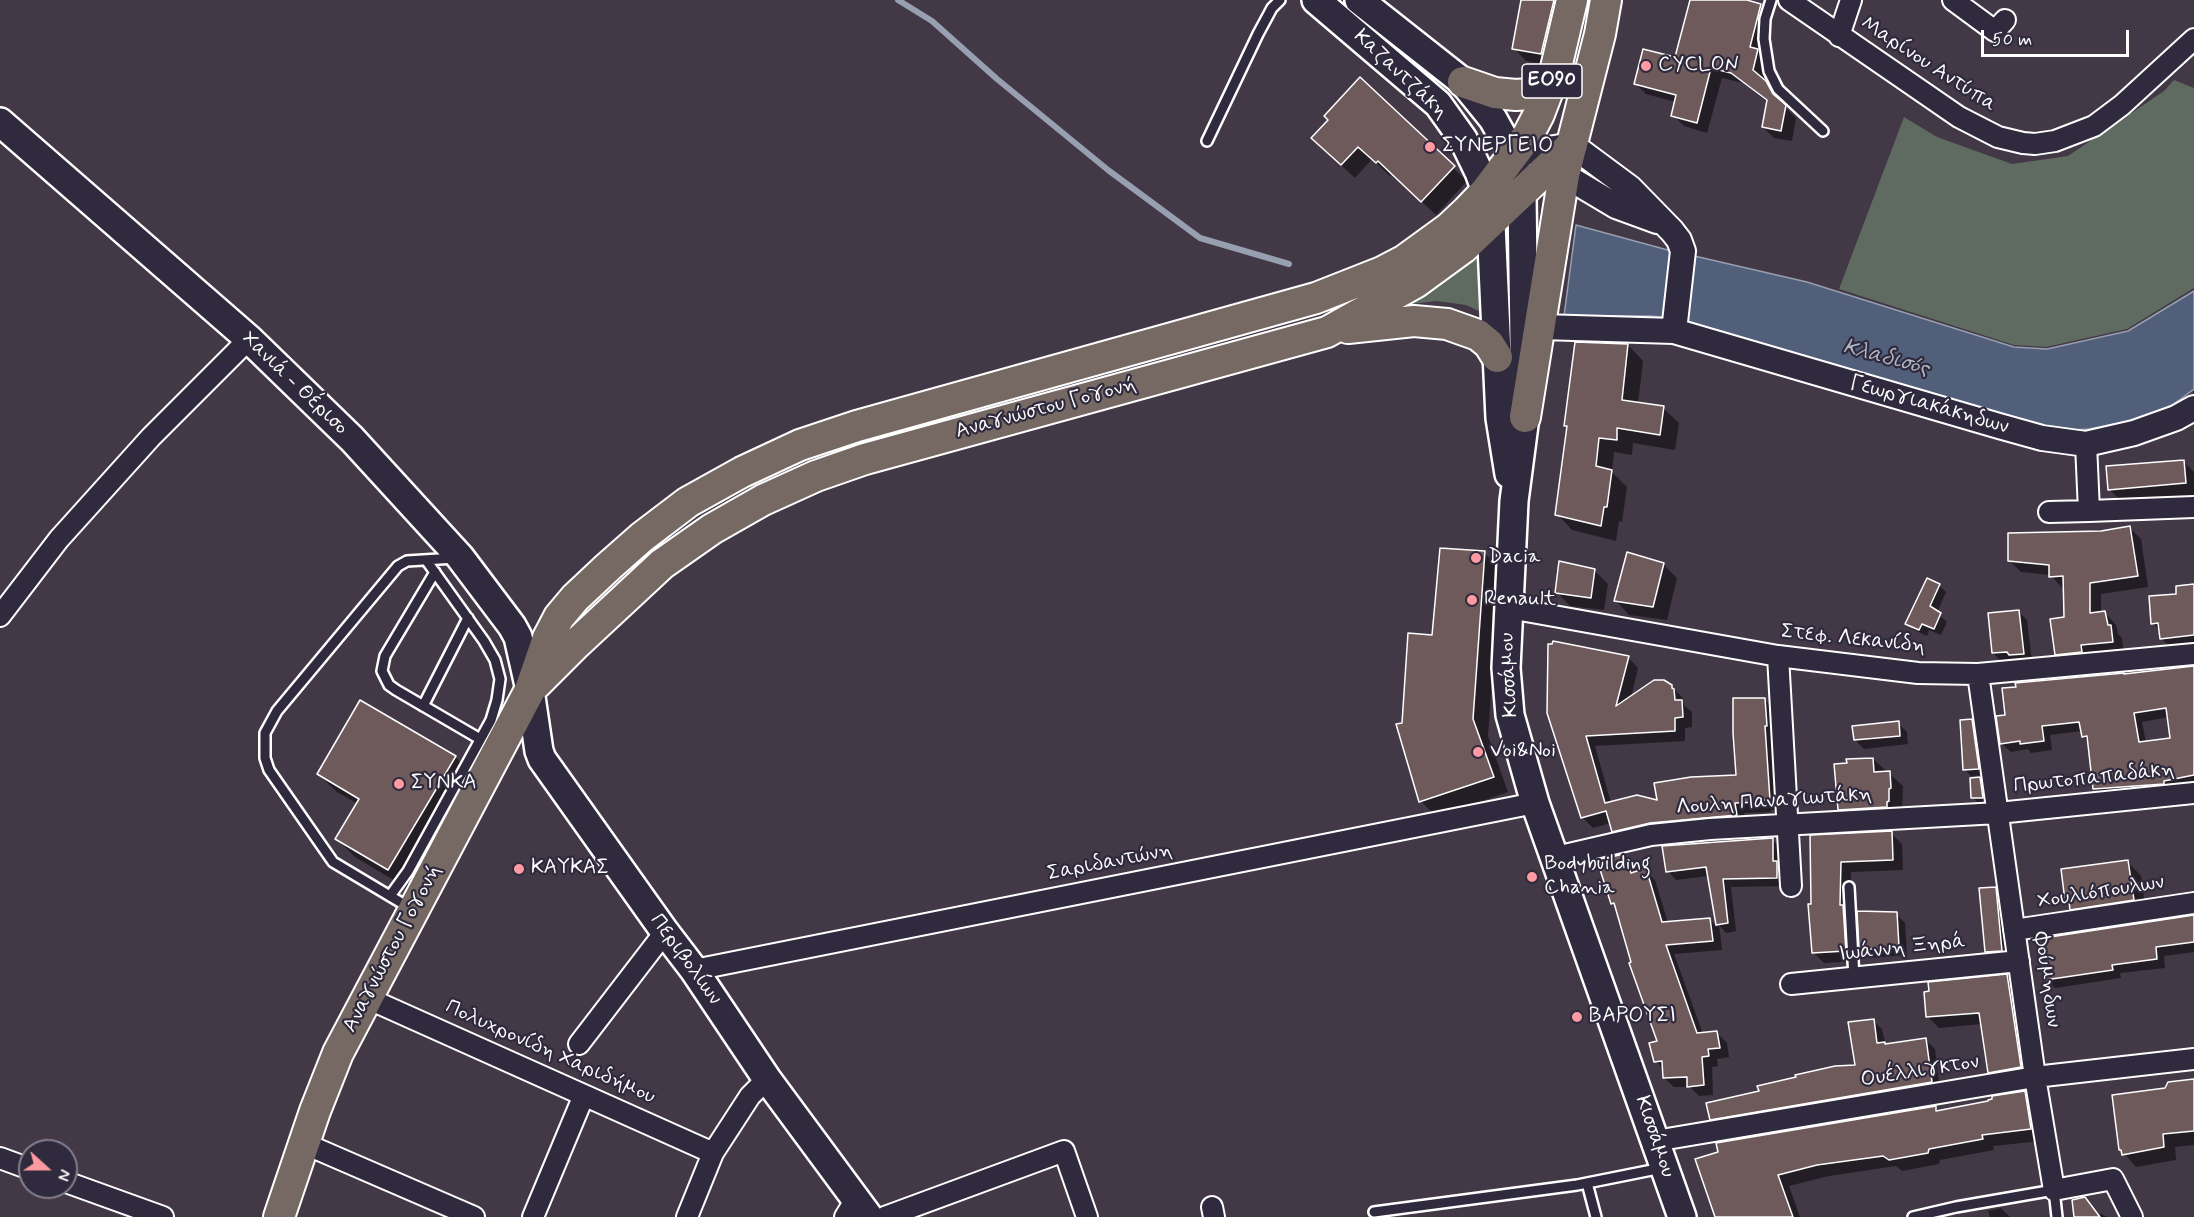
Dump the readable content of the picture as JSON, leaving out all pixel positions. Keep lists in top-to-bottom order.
{
  "streets": {
    "main road": [
      "Καζαντζάκη",
      "ΕΟ90",
      "Χανιά - Θέρισο",
      "Αναγνώστου Γογονή",
      "Κισσάμου",
      "Περιβολίων"
    ],
    "street": [
      "Μαρίνου Αντύπα",
      "Γεωργιακάκηδων",
      "Στεφ. Λεκανίδη",
      "Πρωτοπαπαδάκη",
      "Λουλη Παναγιωτάκη",
      "Σαριδαντώνη",
      "Χουλιόπουλων",
      "Ιωάννη Ξηρά",
      "Φούμηδων",
      "Πολυχρονίδη Χαριδήμου",
      "Ουέλλιγκτον"
    ]
  },
  "crossings": [
    ["Καζαντζάκη", "ΕΟ90"],
    ["Καζαντζάκη", "Αναγνώστου Γογονή"],
    ["Καζαντζάκη", "Κισσάμου"],
    ["ΕΟ90", "Γεωργιακάκηδων"],
    ["ΕΟ90", "Αναγνώστου Γογονή"],
    ["ΕΟ90", "Κισσάμου"],
    ["Χανιά - Θέρισο", "Αναγνώστου Γογονή"],
    ["Χανιά - Θέρισο", "Περιβολίων"],
    ["Αναγνώστου Γογονή", "Κισσάμου"],
    ["Αναγνώστου Γογονή", "Περιβολίων"],
    ["Αναγνώστου Γογονή", "Πολυχρονίδη Χαριδήμου"],
    ["Στεφ. Λεκανίδη", "Κισσάμου"],
    ["Στεφ. Λεκανίδη", "Φούμηδων"],
    ["Κισσάμου", "Λουλη Παναγιωτάκη"],
    ["Κισσάμου", "Σαριδαντώνη"],
    ["Κισσάμου", "Ουέλλιγκτον"],
    ["Πρωτοπαπαδάκη", "Λουλη Παναγιωτάκη"],
    ["Πρωτοπαπαδάκη", "Φούμηδων"],
    ["Λουλη Παναγιωτάκη", "Φούμηδων"],
    ["Σαριδαντώνη", "Περιβολίων"],
    ["Χουλιόπουλων", "Φούμηδων"],
    ["Ιωάννη Ξηρά", "Φούμηδων"],
    ["Φούμηδων", "Ουέλλιγκτον"]
  ],
  "water": ["Κλαδισός"],
  "places": [
    "CYCLON",
    "ΣΥΝΕΡΓΕΙΟ",
    "Dacia",
    "Renault",
    "Voi&Noi",
    "ΣΥΝΚΑ",
    "ΚΑΥΚΑΣ",
    "Bodybuilding Chania",
    "ΒΑΡΟΥΣΙ"
  ],
  "scale_bar": "50 m",
  "north": "right"
}
